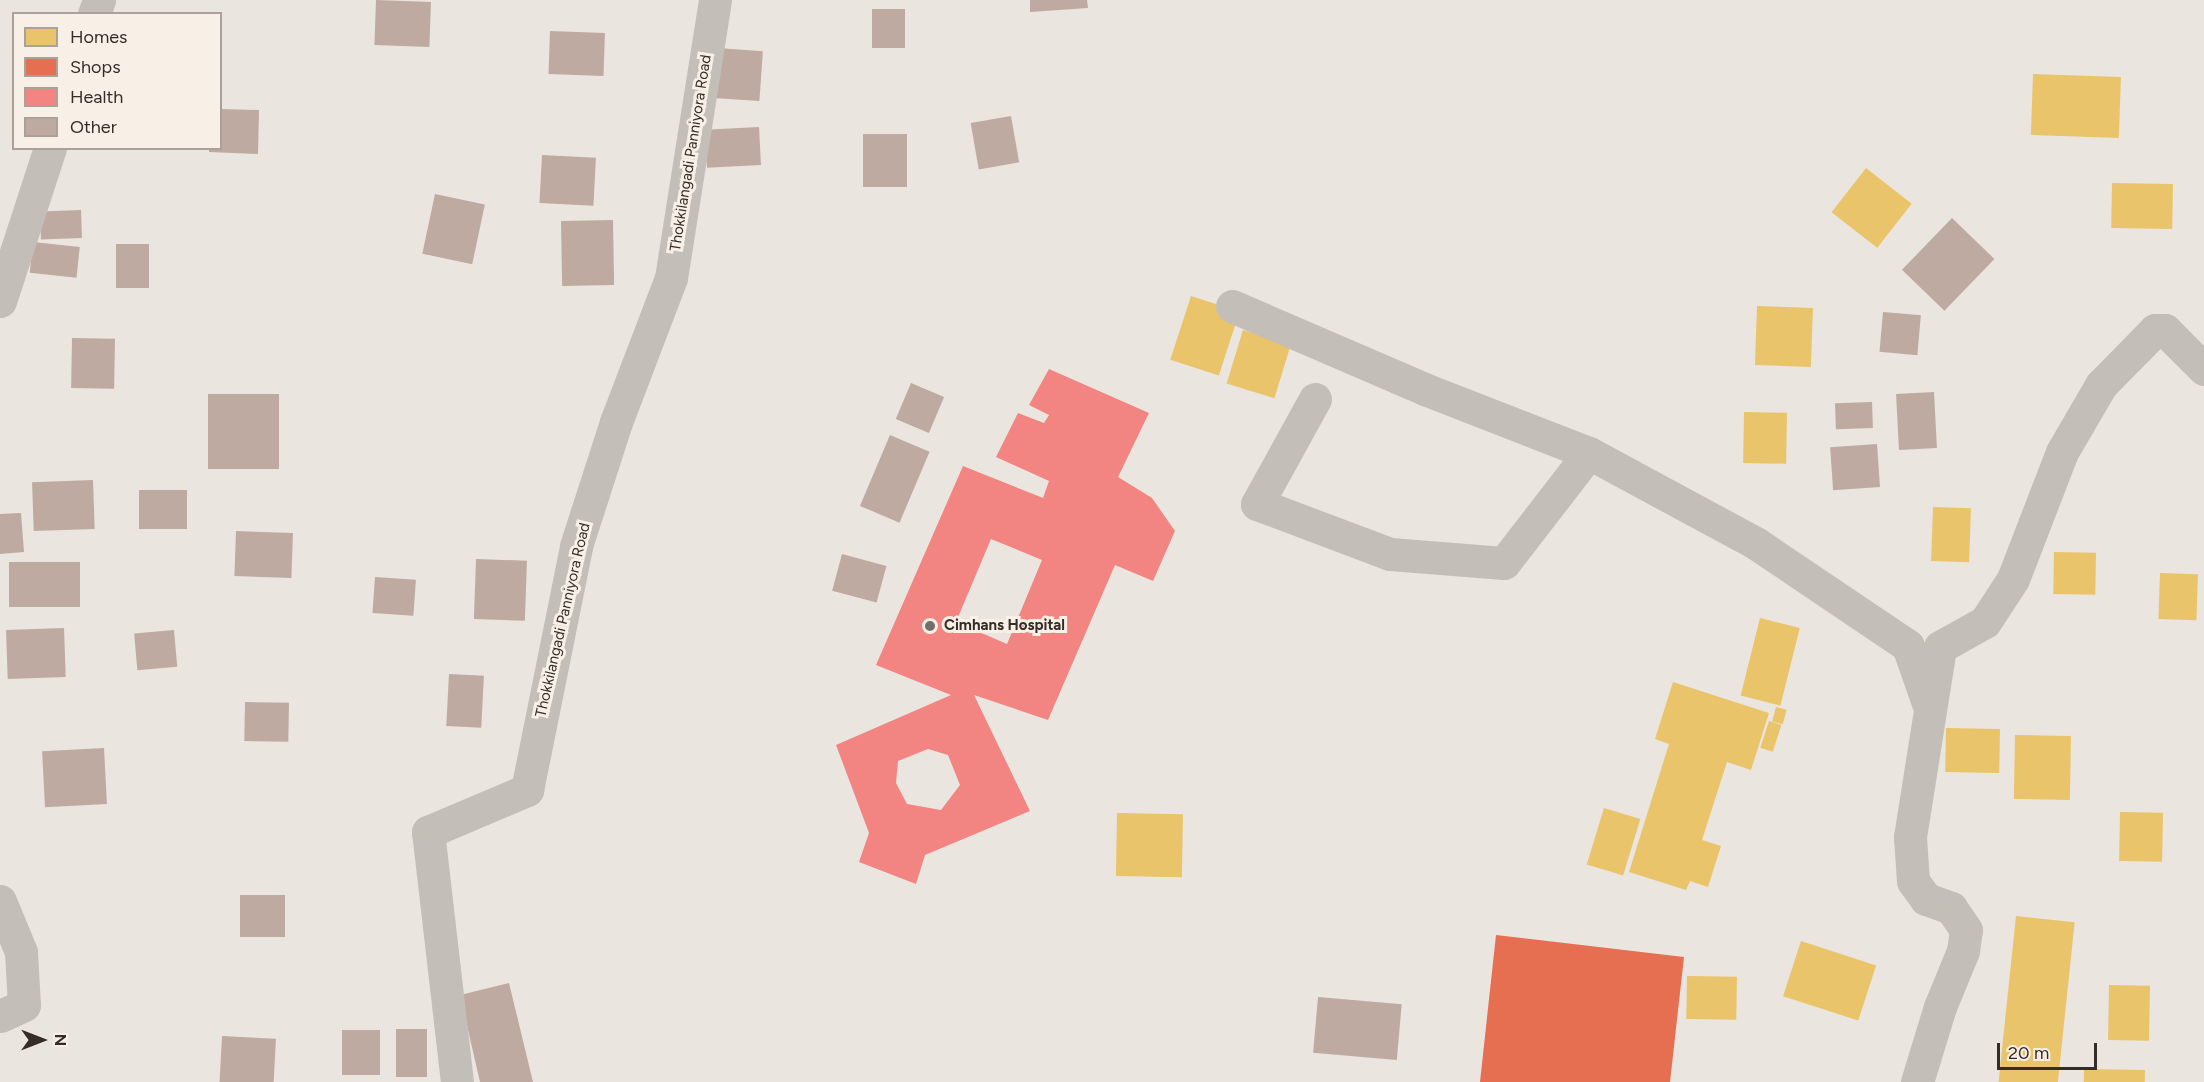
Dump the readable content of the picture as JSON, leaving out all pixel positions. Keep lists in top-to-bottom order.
{
  "streets": {
    "street": ["Thokkilangadi Panniyora Road"]
  },
  "places": ["Cimhans Hospital"],
  "legend": [
    "Homes",
    "Shops",
    "Health",
    "Other"
  ],
  "scale_bar": "20 m",
  "north": "right"
}
